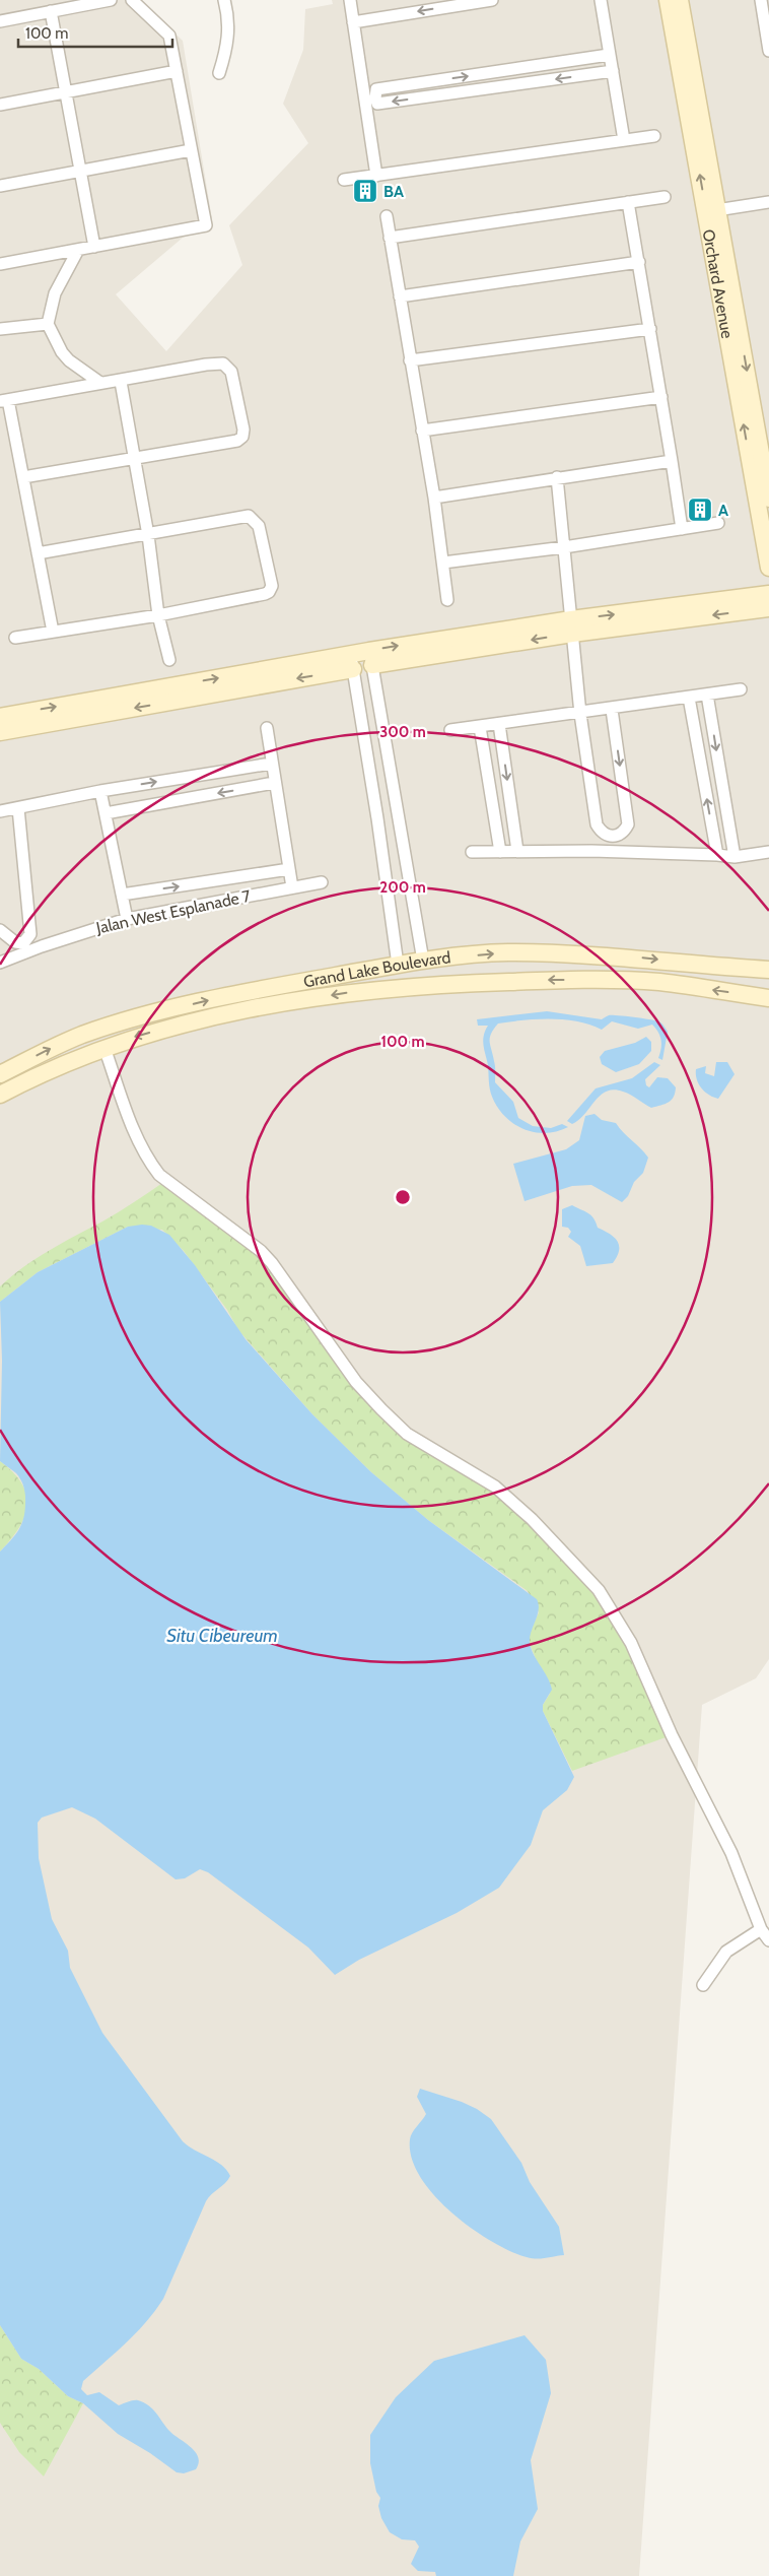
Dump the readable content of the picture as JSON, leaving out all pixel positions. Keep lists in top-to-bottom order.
{
  "streets": {
    "street": ["Orchard Avenue", "Jalan West Esplanade 7", "Grand Lake Boulevard"]
  },
  "water": ["Situ Cibeureum"],
  "places": {
    "building": ["BA", "A"]
  },
  "scale_bar": "100 m",
  "rings": ["300 m", "200 m", "100 m"]
}
